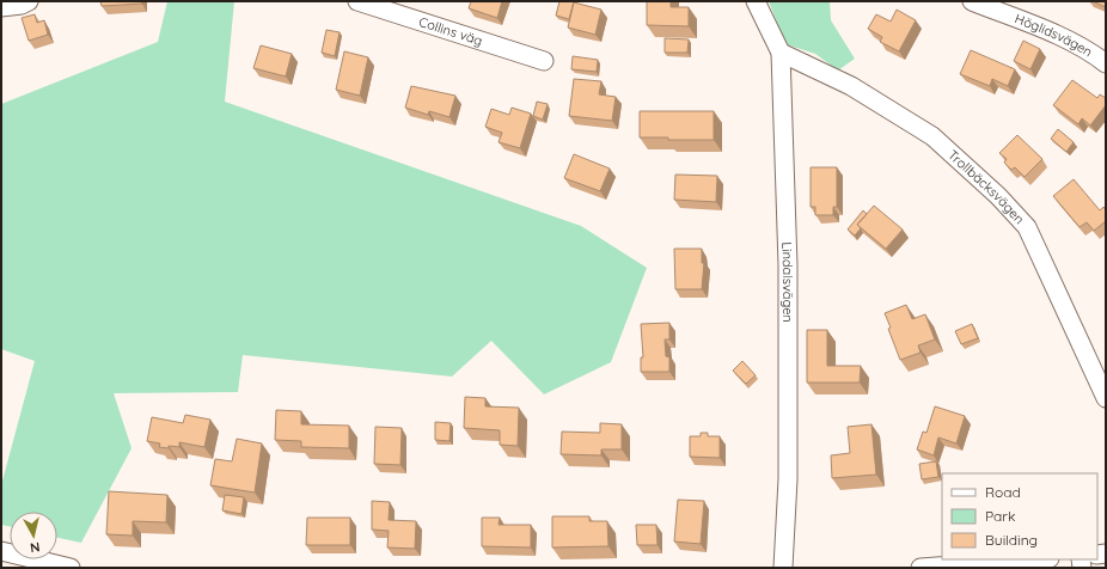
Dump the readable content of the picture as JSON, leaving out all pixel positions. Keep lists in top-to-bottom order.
{
  "streets": {
    "street": [
      "Collins väg",
      "Höglidsvägen",
      "Trollbäcksvägen",
      "Lindalsvägen"
    ]
  },
  "crossings": [
    ["Trollbäcksvägen", "Lindalsvägen"]
  ],
  "legend": ["Road", "Park", "Building"],
  "north": "bottom"
}
